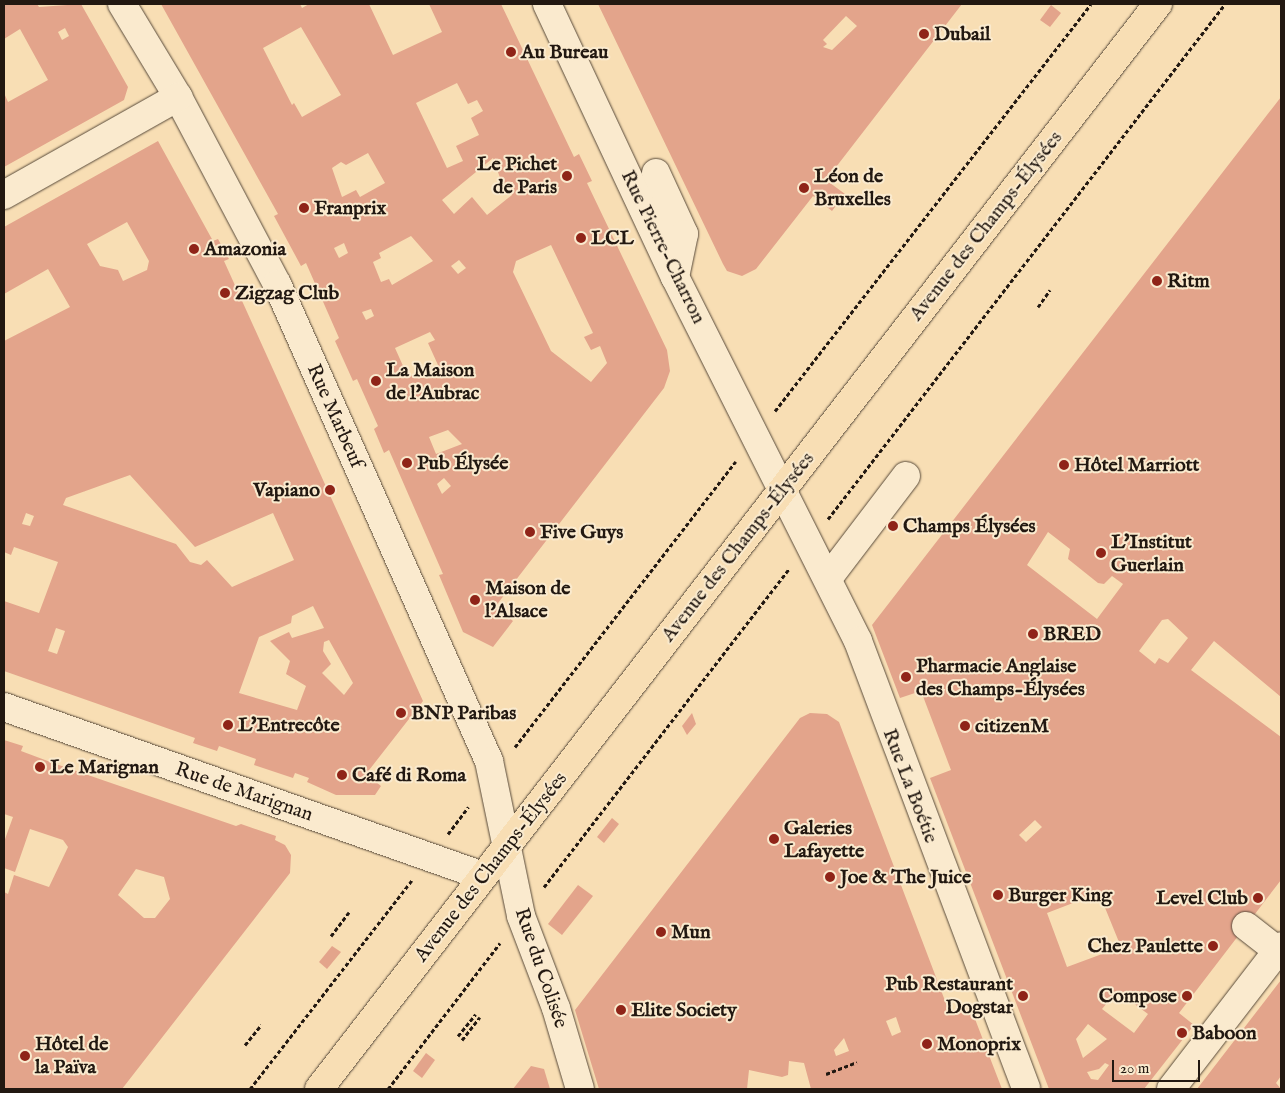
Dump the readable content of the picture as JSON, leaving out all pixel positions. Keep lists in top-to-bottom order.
{
  "streets": {
    "main road": ["Avenue des Champs-Élysées"],
    "street": [
      "Rue Pierre-Charron",
      "Rue Marbeuf",
      "Rue La Boétie",
      "Rue de Marignan",
      "Rue du Colisée"
    ]
  },
  "crossings": [
    ["Avenue des Champs-Élysées", "Rue Pierre-Charron"],
    ["Avenue des Champs-Élysées", "Rue Marbeuf"],
    ["Avenue des Champs-Élysées", "Rue La Boétie"],
    ["Avenue des Champs-Élysées", "Rue de Marignan"],
    ["Avenue des Champs-Élysées", "Rue du Colisée"],
    ["Rue Pierre-Charron", "Rue La Boétie"],
    ["Rue Marbeuf", "Rue du Colisée"]
  ],
  "places": [
    "Dubail",
    "Au Bureau",
    "Le Pichet de Paris",
    "Léon de Bruxelles",
    "Franprix",
    "LCL",
    "Amazonia",
    "Ritm",
    "Zigzag Club",
    "La Maison de l'Aubrac",
    "Pub Élysée",
    "Hôtel Marriott",
    "Vapiano",
    "Champs Élysées",
    "Five Guys",
    "L'Institut Guerlain",
    "Maison de l'Alsace",
    "BRED",
    "Pharmacie Anglaise des Champs-Élysées",
    "BNP Paribas",
    "L'Entrecôte",
    "citizenM",
    "Le Marignan",
    "Café di Roma",
    "Galeries Lafayette",
    "Joe & The Juice",
    "Burger King",
    "Level Club",
    "Mun",
    "Chez Paulette",
    "Pub Restaurant Dogstar",
    "Compose",
    "Elite Society",
    "Baboon",
    "Monoprix",
    "Hôtel de la Païva"
  ],
  "scale_bar": "20 m"
}
